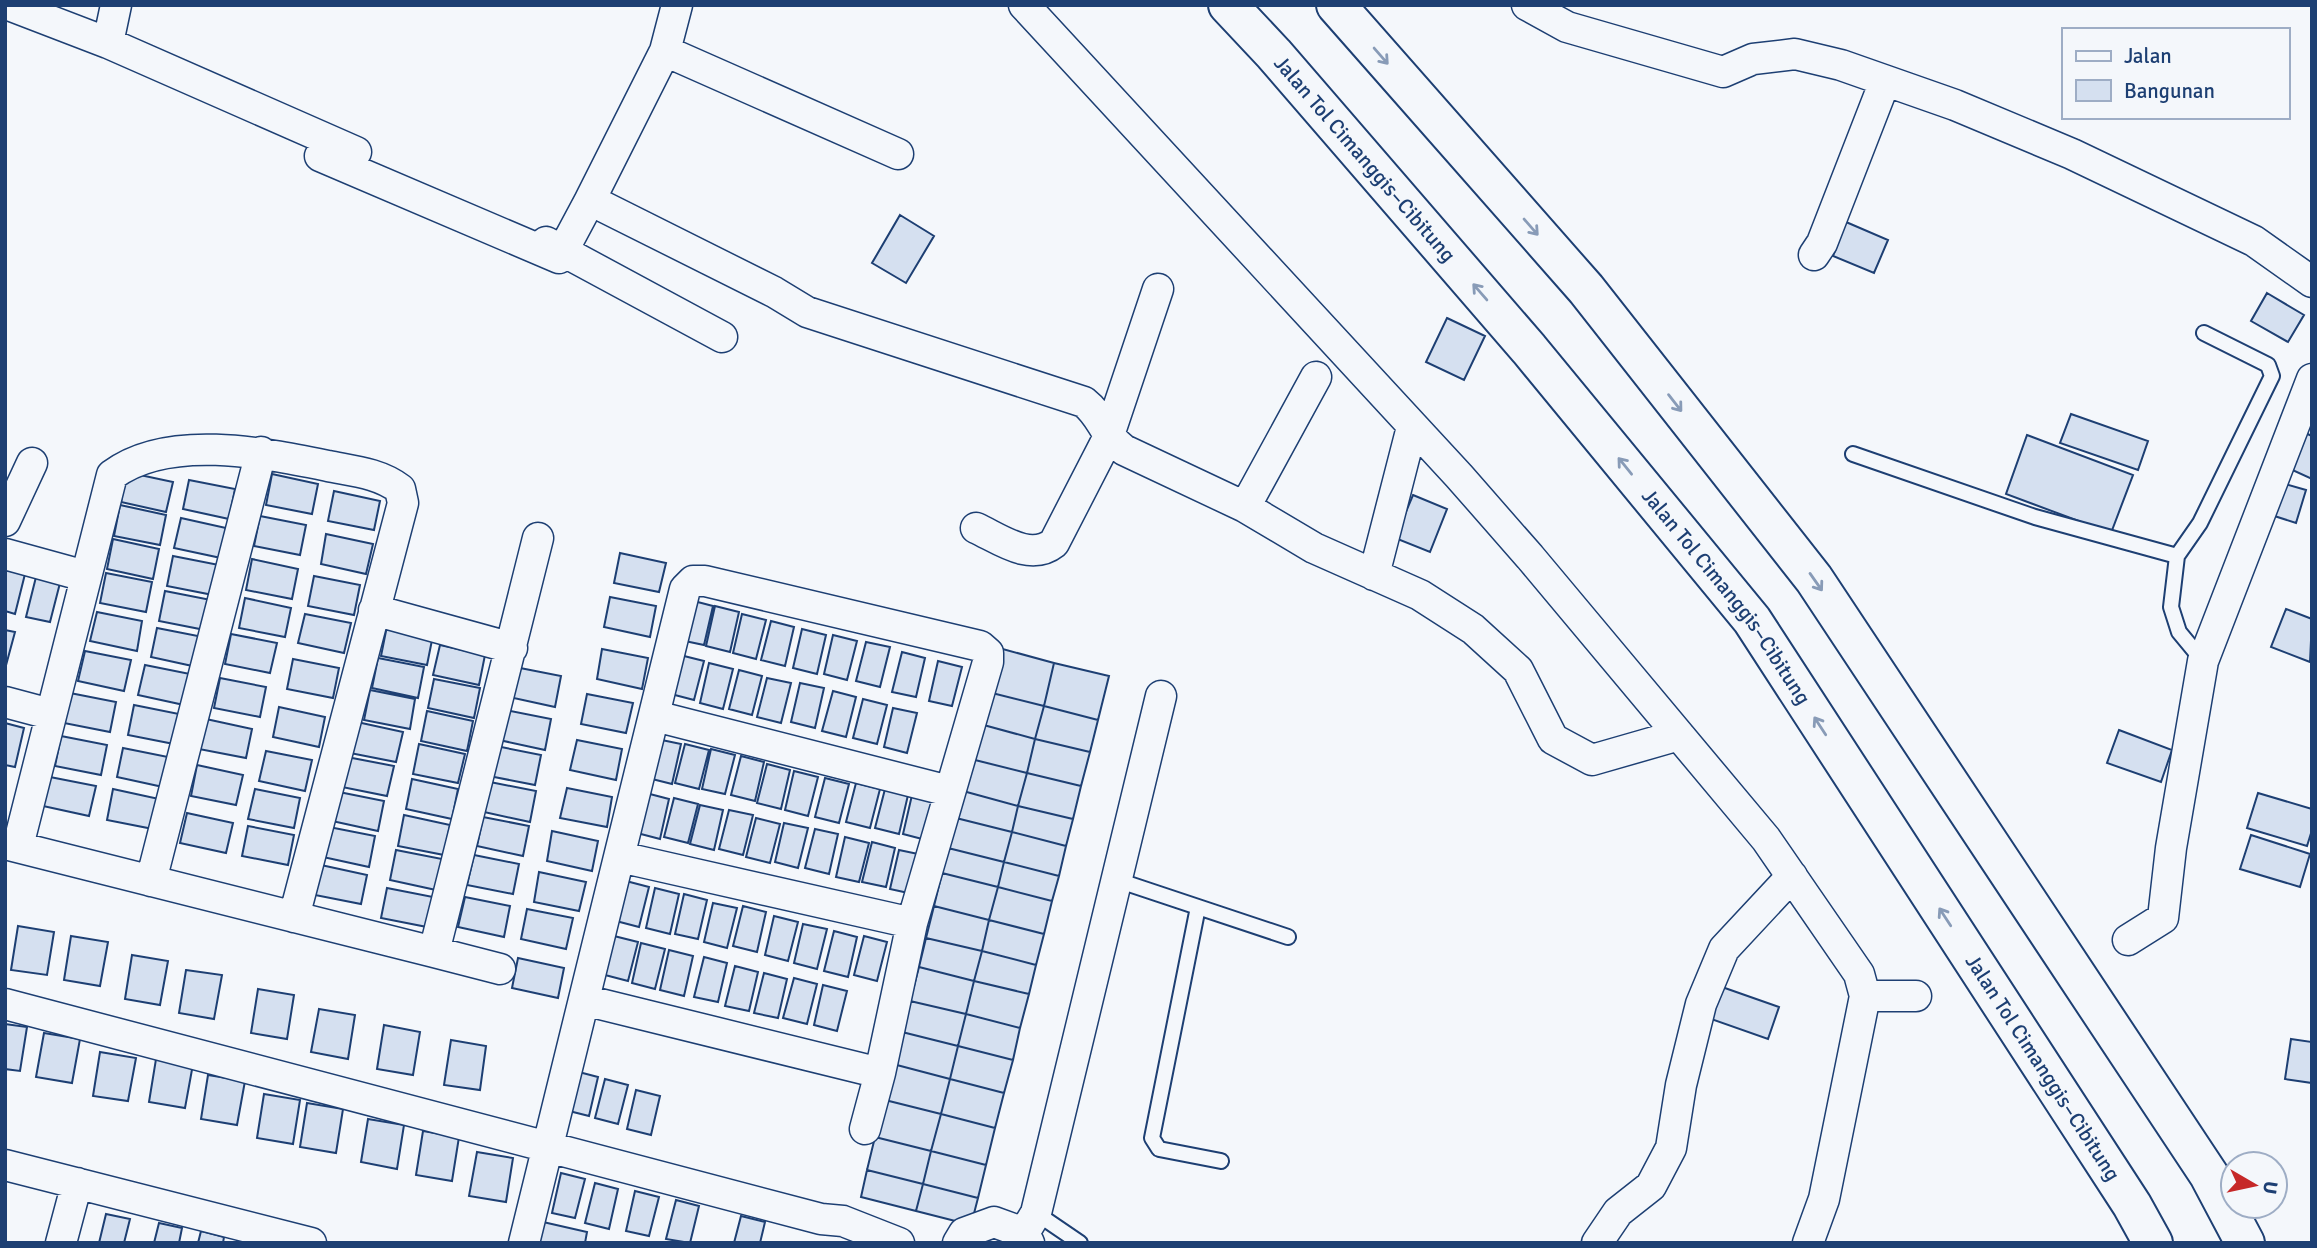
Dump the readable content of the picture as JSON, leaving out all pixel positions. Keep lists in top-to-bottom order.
{
  "streets": {
    "highway": ["Jalan Tol Cimanggis–Cibitung"]
  },
  "legend": ["Jalan", "Bangunan"],
  "north": "right"
}
